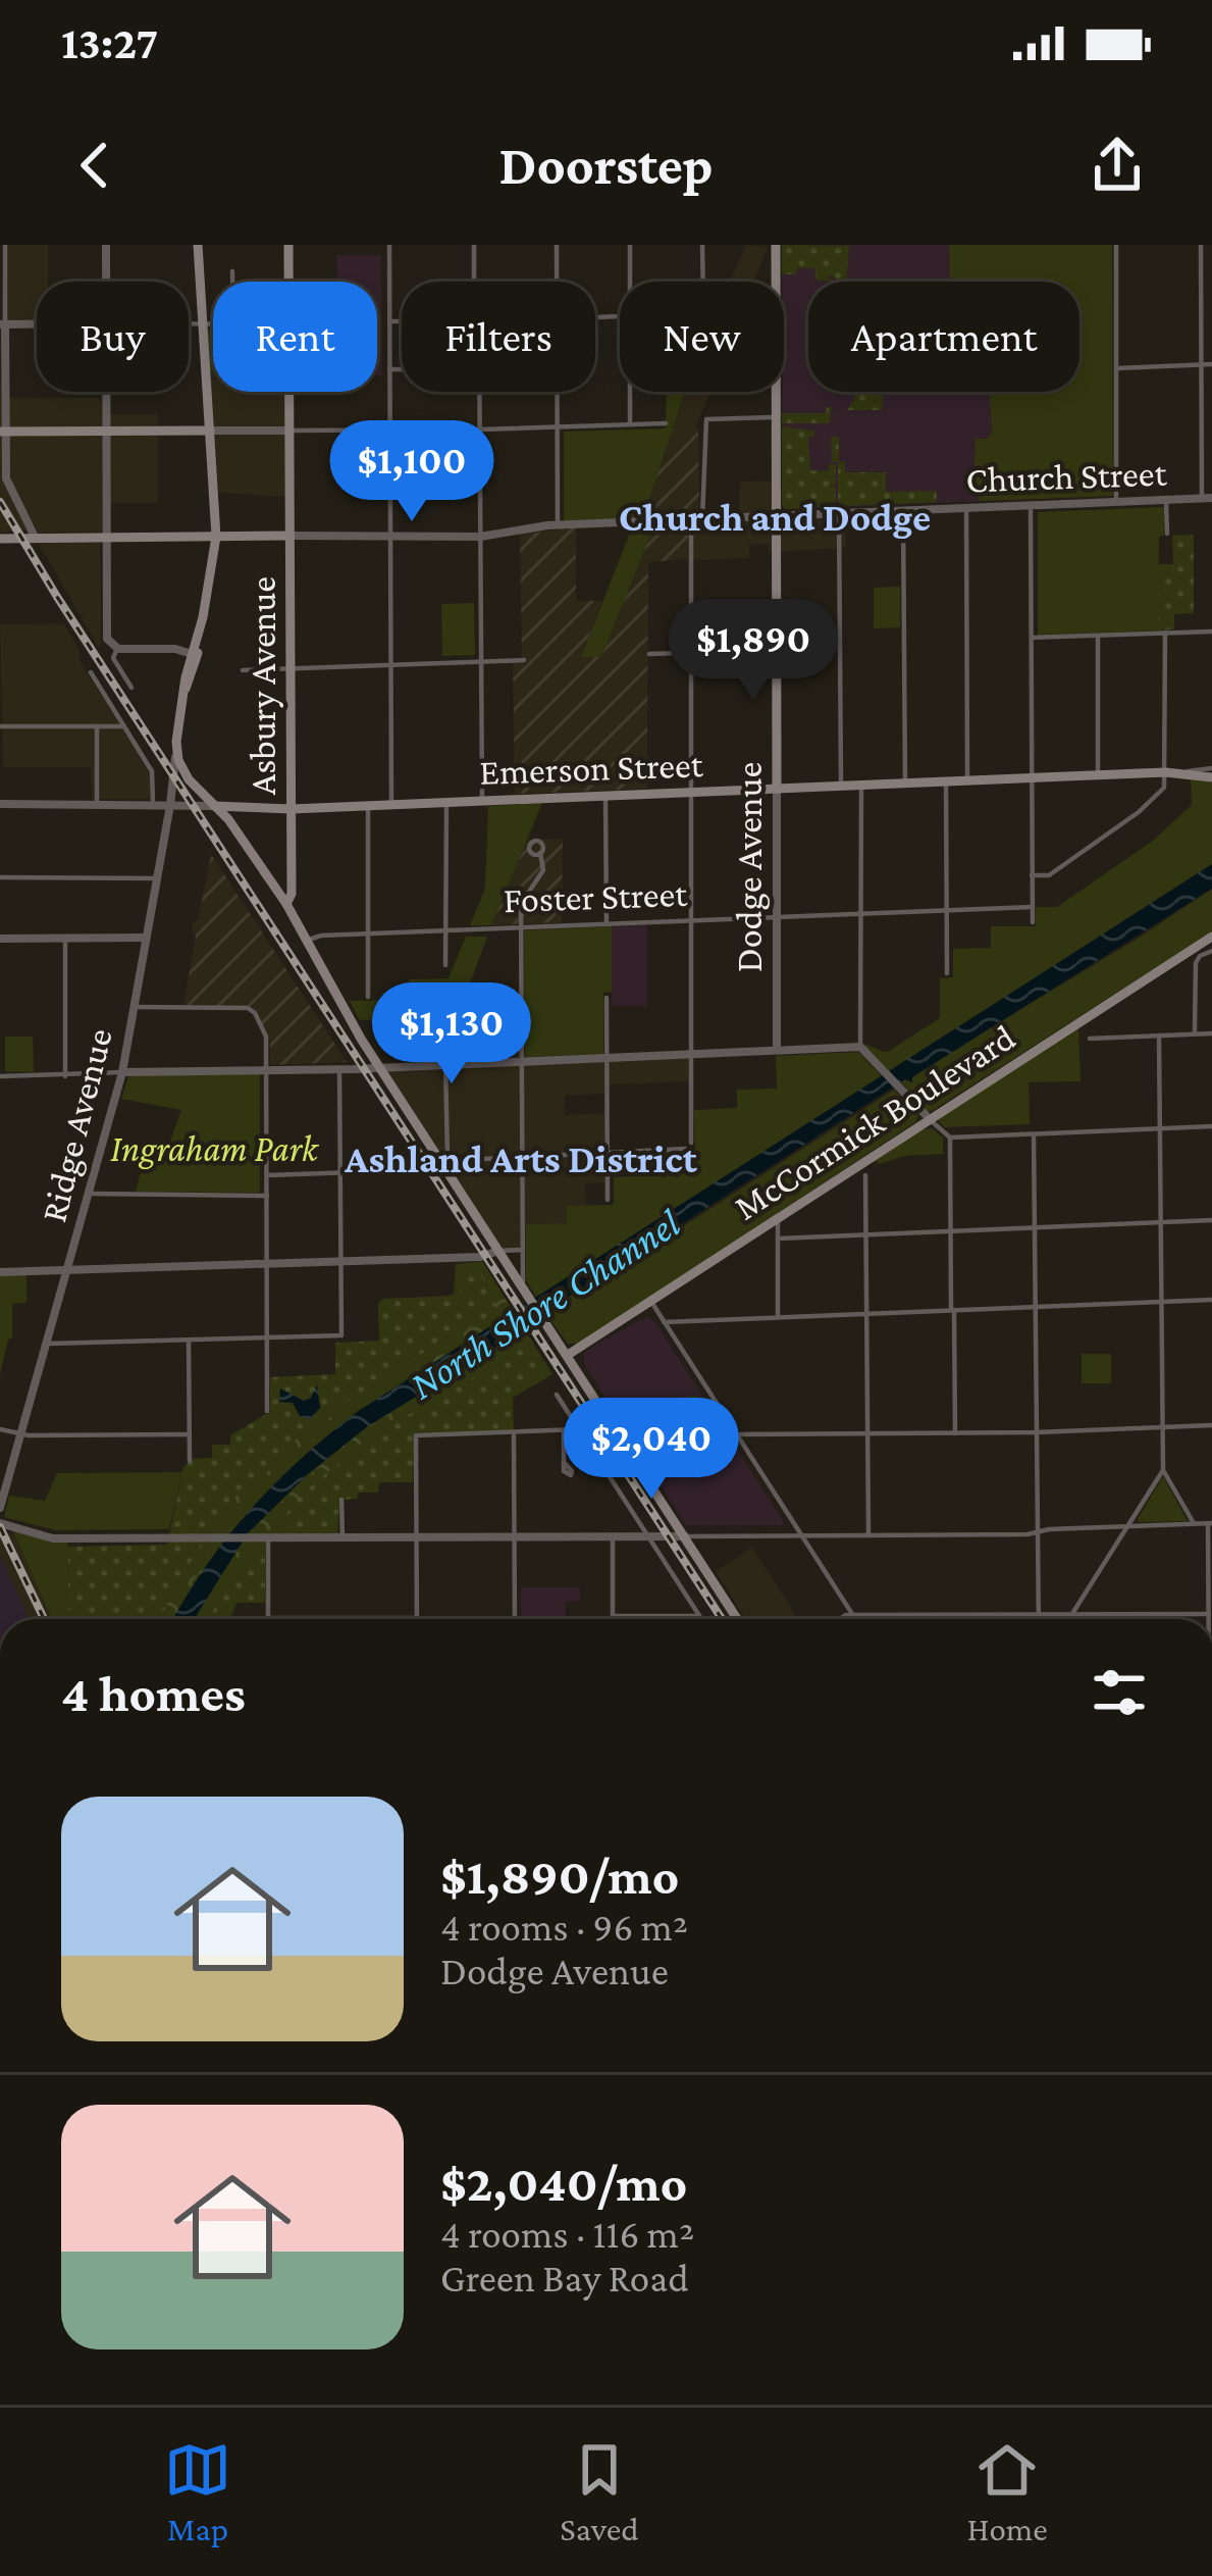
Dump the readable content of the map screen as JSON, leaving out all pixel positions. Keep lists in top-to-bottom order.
{
  "streets": {
    "main road": [
      "Church Street",
      "Asbury Avenue",
      "Emerson Street",
      "Dodge Avenue",
      "McCormick Boulevard"
    ],
    "street": ["Foster Street", "Ridge Avenue"]
  },
  "crossings": [
    ["Church Street", "Asbury Avenue"],
    ["Church Street", "Dodge Avenue"],
    ["Asbury Avenue", "Emerson Street"],
    ["Emerson Street", "Dodge Avenue"],
    ["Emerson Street", "Ridge Avenue"],
    ["Dodge Avenue", "Foster Street"]
  ],
  "districts": ["Church and Dodge", "Ashland Arts District"],
  "water": ["North Shore Channel"],
  "parks": ["Ingraham Park"],
  "page": {
    "status": "13:27",
    "header": "Doorstep",
    "chip": [
      "Buy",
      "Rent",
      "Filters",
      "New",
      "Apartment"
    ],
    "price": [
      "$1,100",
      "$1,890",
      "$1,130",
      "$2,040"
    ],
    "heading": "4 homes",
    "list": [
      {
        "name": "$1,890/mo",
        "note": "4 rooms · 96 m² · Dodge Avenue"
      },
      {
        "name": "$2,040/mo",
        "note": "4 rooms · 116 m² · Green Bay Road"
      }
    ],
    "tabs": ["Map", "Saved", "Home"]
  }
}
